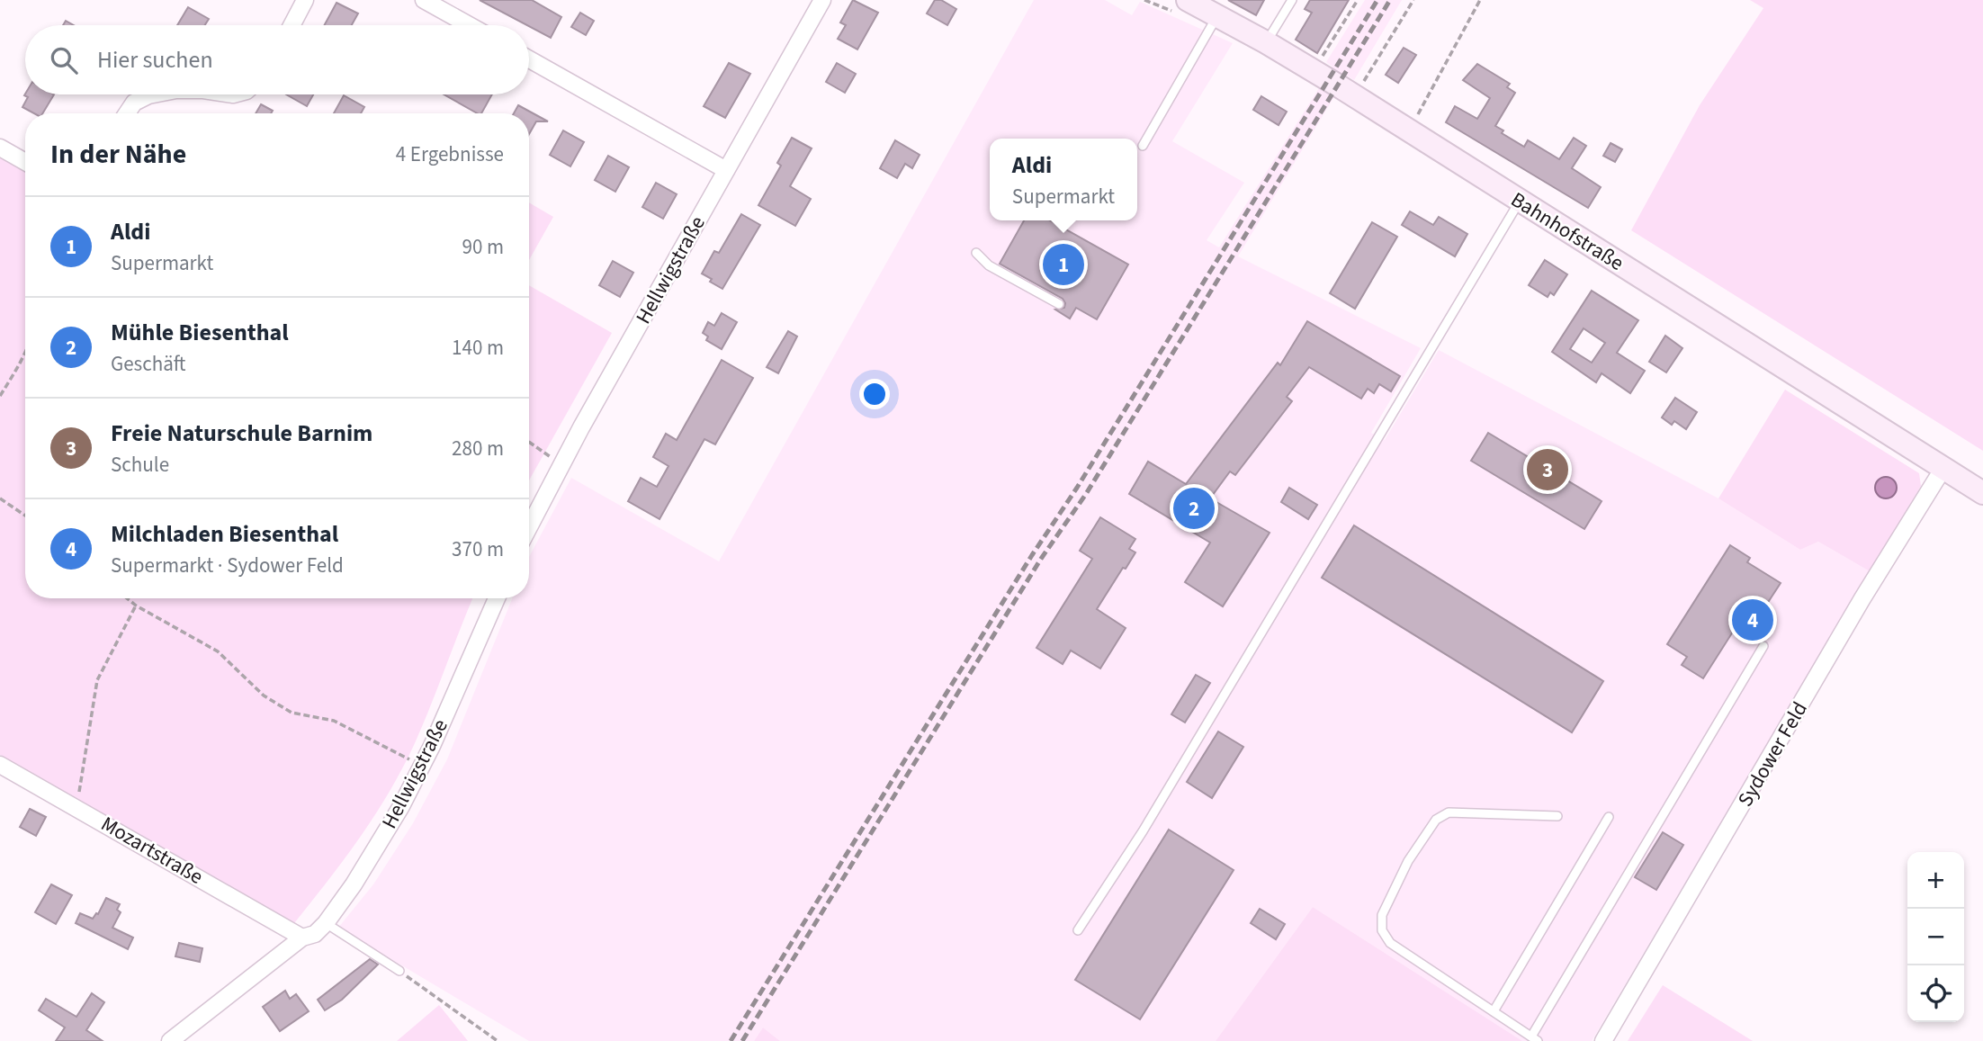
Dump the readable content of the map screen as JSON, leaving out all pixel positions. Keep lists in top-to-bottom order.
{
  "streets": {
    "main road": ["Bahnhofstraße"],
    "street": ["Hellwigstraße", "Sydower Feld", "Mozartstraße"]
  },
  "crossings": [
    ["Bahnhofstraße", "Sydower Feld"],
    ["Hellwigstraße", "Mozartstraße"]
  ],
  "page": {
    "search": "Hier suchen",
    "heading": ["In der Nähe", "4 Ergebnisse"],
    "popup": ["Aldi", "Supermarkt"],
    "list": [
      {
        "mark": "1",
        "name": "Aldi",
        "note": "Supermarkt",
        "value": "90 m"
      },
      {
        "mark": "2",
        "name": "Mühle Biesenthal",
        "note": "Geschäft",
        "value": "140 m"
      },
      {
        "mark": "3",
        "name": "Freie Naturschule Barnim",
        "note": "Schule",
        "value": "280 m"
      },
      {
        "mark": "4",
        "name": "Milchladen Biesenthal",
        "note": "Supermarkt · Sydower Feld",
        "value": "370 m"
      }
    ],
    "pins": [
      "1",
      "3",
      "2",
      "4"
    ],
    "map_buttons": ["+", "−"]
  }
}
